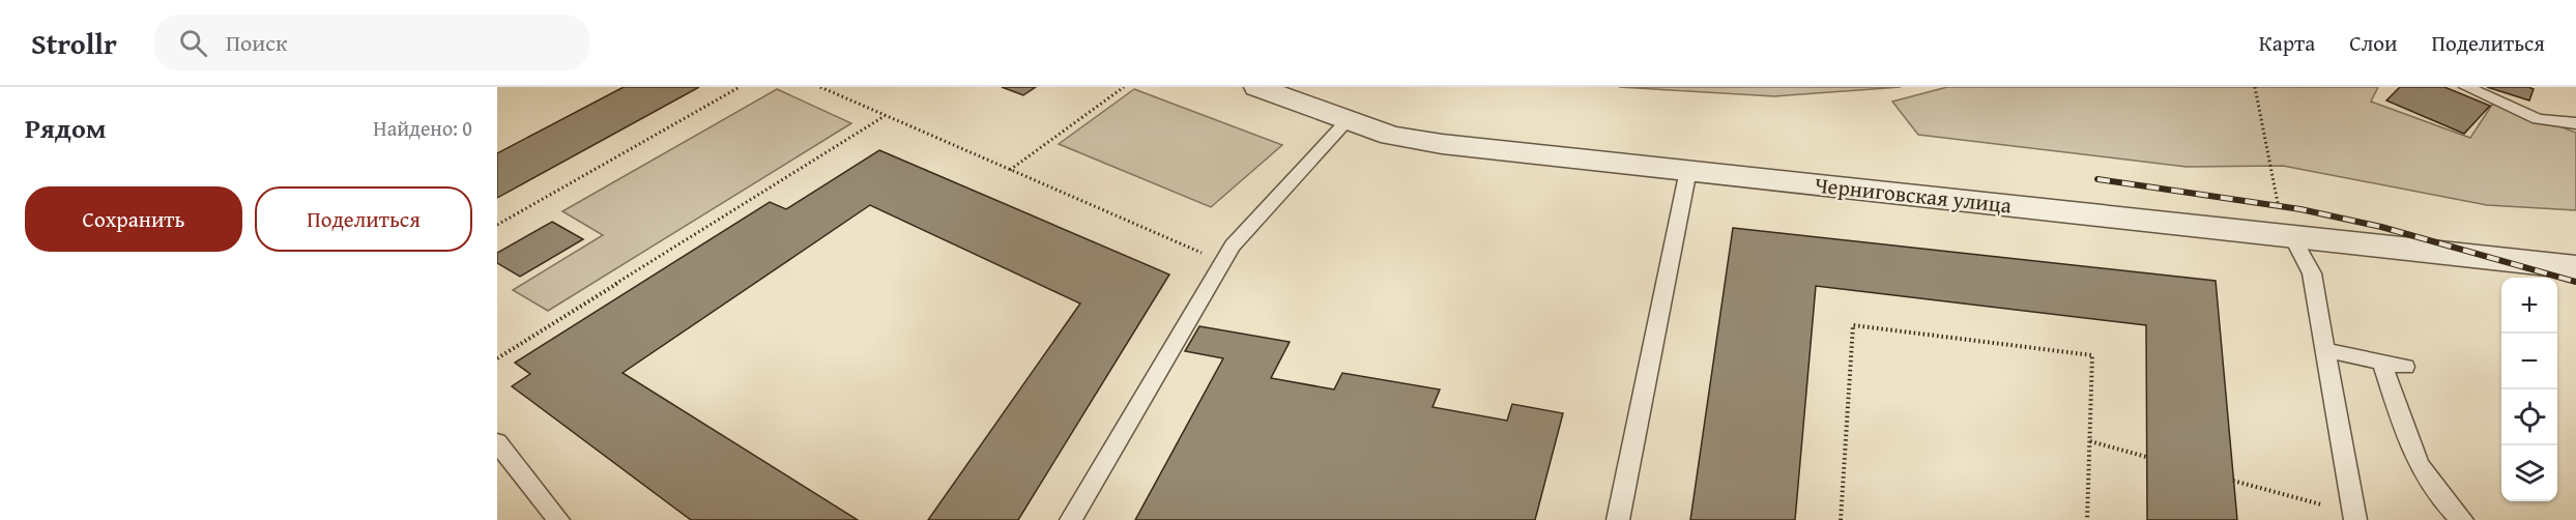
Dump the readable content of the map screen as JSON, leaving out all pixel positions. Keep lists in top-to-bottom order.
{
  "streets": {
    "street": ["Черниговская улица"]
  },
  "page": {
    "header": "Strollr",
    "search": "Поиск",
    "nav": ["Карта", "Слои", "Поделиться"],
    "heading": ["Рядом", "Найдено: 0"],
    "buttons": ["Сохранить", "Поделиться"],
    "map_buttons": ["+", "−"]
  }
}
